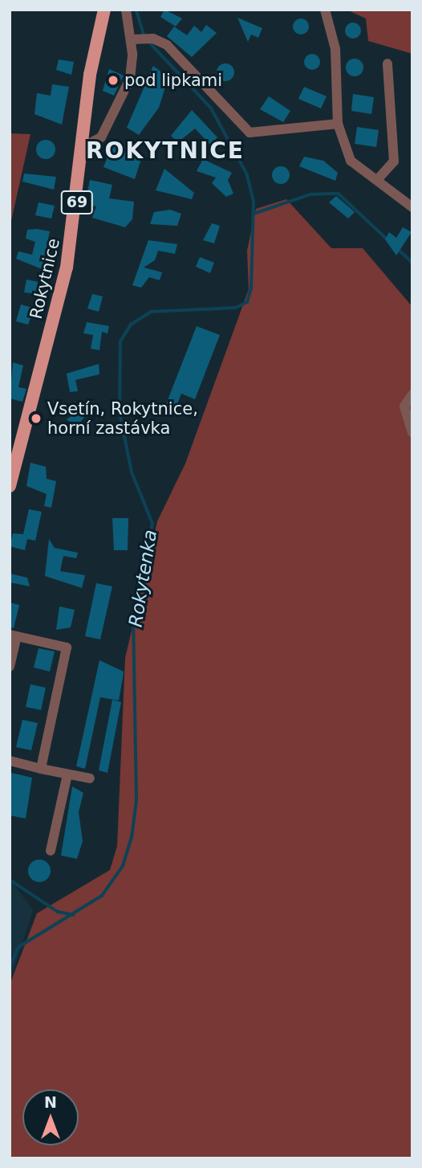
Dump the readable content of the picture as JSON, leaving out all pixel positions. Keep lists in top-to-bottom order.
{
  "streets": {
    "main road": ["69", "Rokytnice"]
  },
  "districts": ["ROKYTNICE"],
  "water": ["Rokytenka"],
  "places": ["pod lipkami", "Vsetín, Rokytnice, horní zastávka"],
  "north": "top"
}
